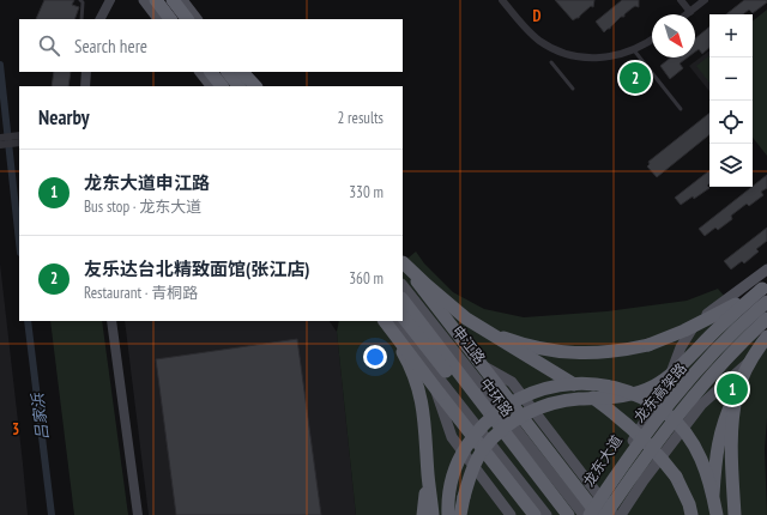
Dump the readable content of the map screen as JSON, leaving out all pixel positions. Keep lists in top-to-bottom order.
{
  "streets": {
    "highway": ["龙东高架路", "中环路"],
    "main road": ["申江路", "龙东大道"]
  },
  "crossings": [
    ["申江路", "龙东大道"]
  ],
  "water": ["吕家浜"],
  "north": "bottom right",
  "page": {
    "map_buttons": ["+", "−"],
    "search": "Search here",
    "pins": ["2", "1"],
    "heading": ["Nearby", "2 results"],
    "list": [
      {
        "mark": "1",
        "name": "龙东大道申江路",
        "note": "Bus stop · 龙东大道",
        "value": "330 m"
      },
      {
        "mark": "2",
        "name": "友乐达台北精致面馆(张江店)",
        "note": "Restaurant · 青桐路",
        "value": "360 m"
      }
    ]
  },
  "grid": {
    "columns": ["D"],
    "rows": ["3"]
  }
}
